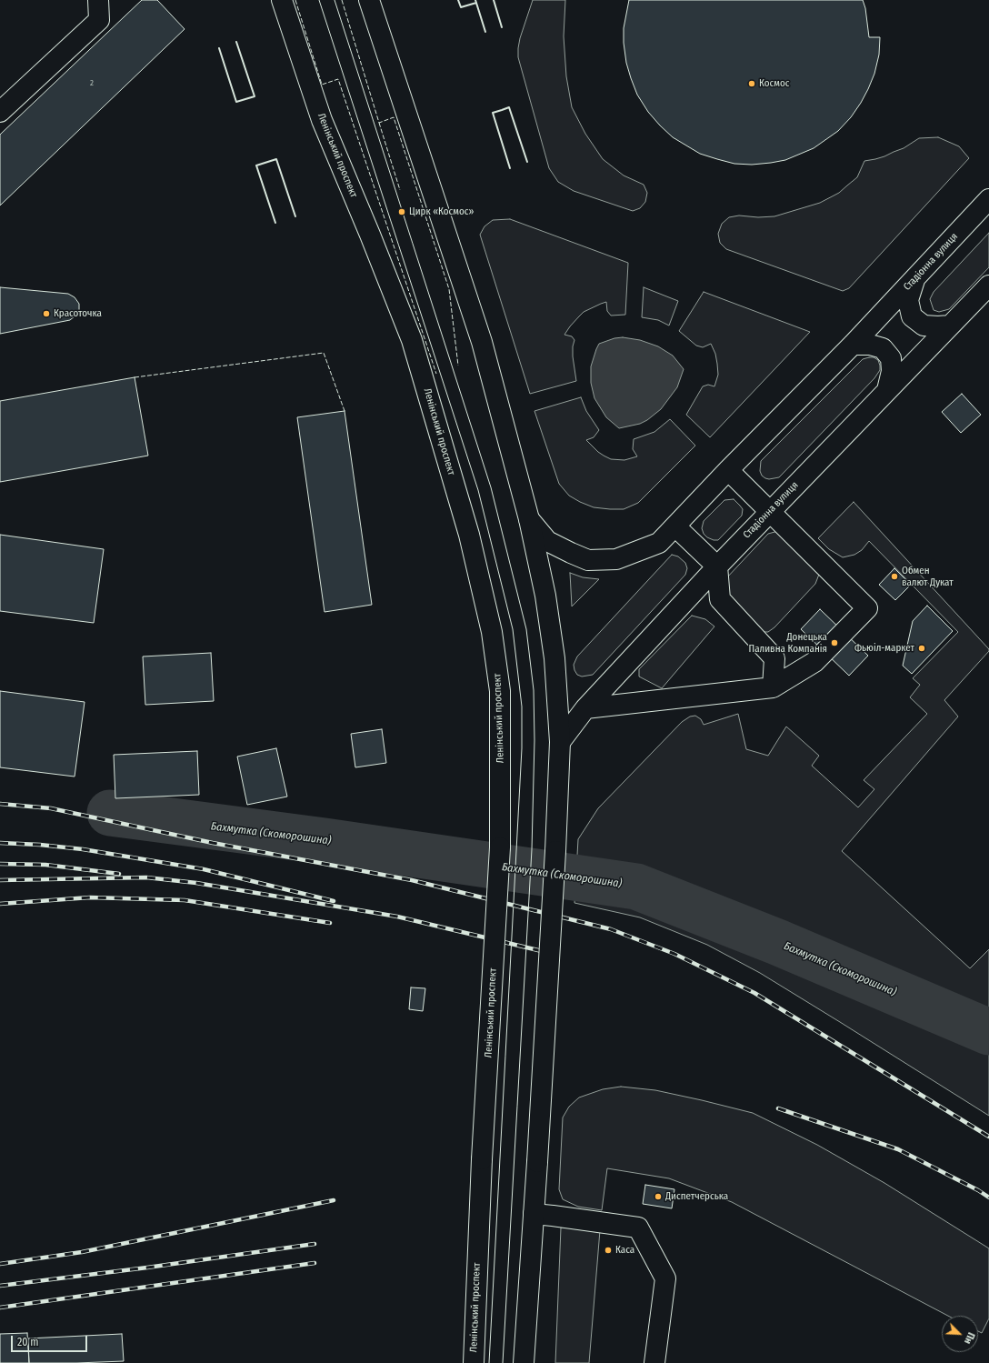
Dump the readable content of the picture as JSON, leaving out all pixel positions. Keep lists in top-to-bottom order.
{
  "streets": {
    "main road": ["Ленінський проспект", "Стадіонна вулиця"]
  },
  "water": ["Бахмутка (Скоморошина)"],
  "places": [
    "Космос",
    "Цирк «Космос»",
    "Красоточка",
    "Обмен валют Дукат",
    "Донецька Паливна Компанія",
    "Фьюіл-маркет",
    "Диспетчерська",
    "Каса"
  ],
  "house_numbers": ["2"],
  "scale_bar": "20 m",
  "north": "bottom right"
}
